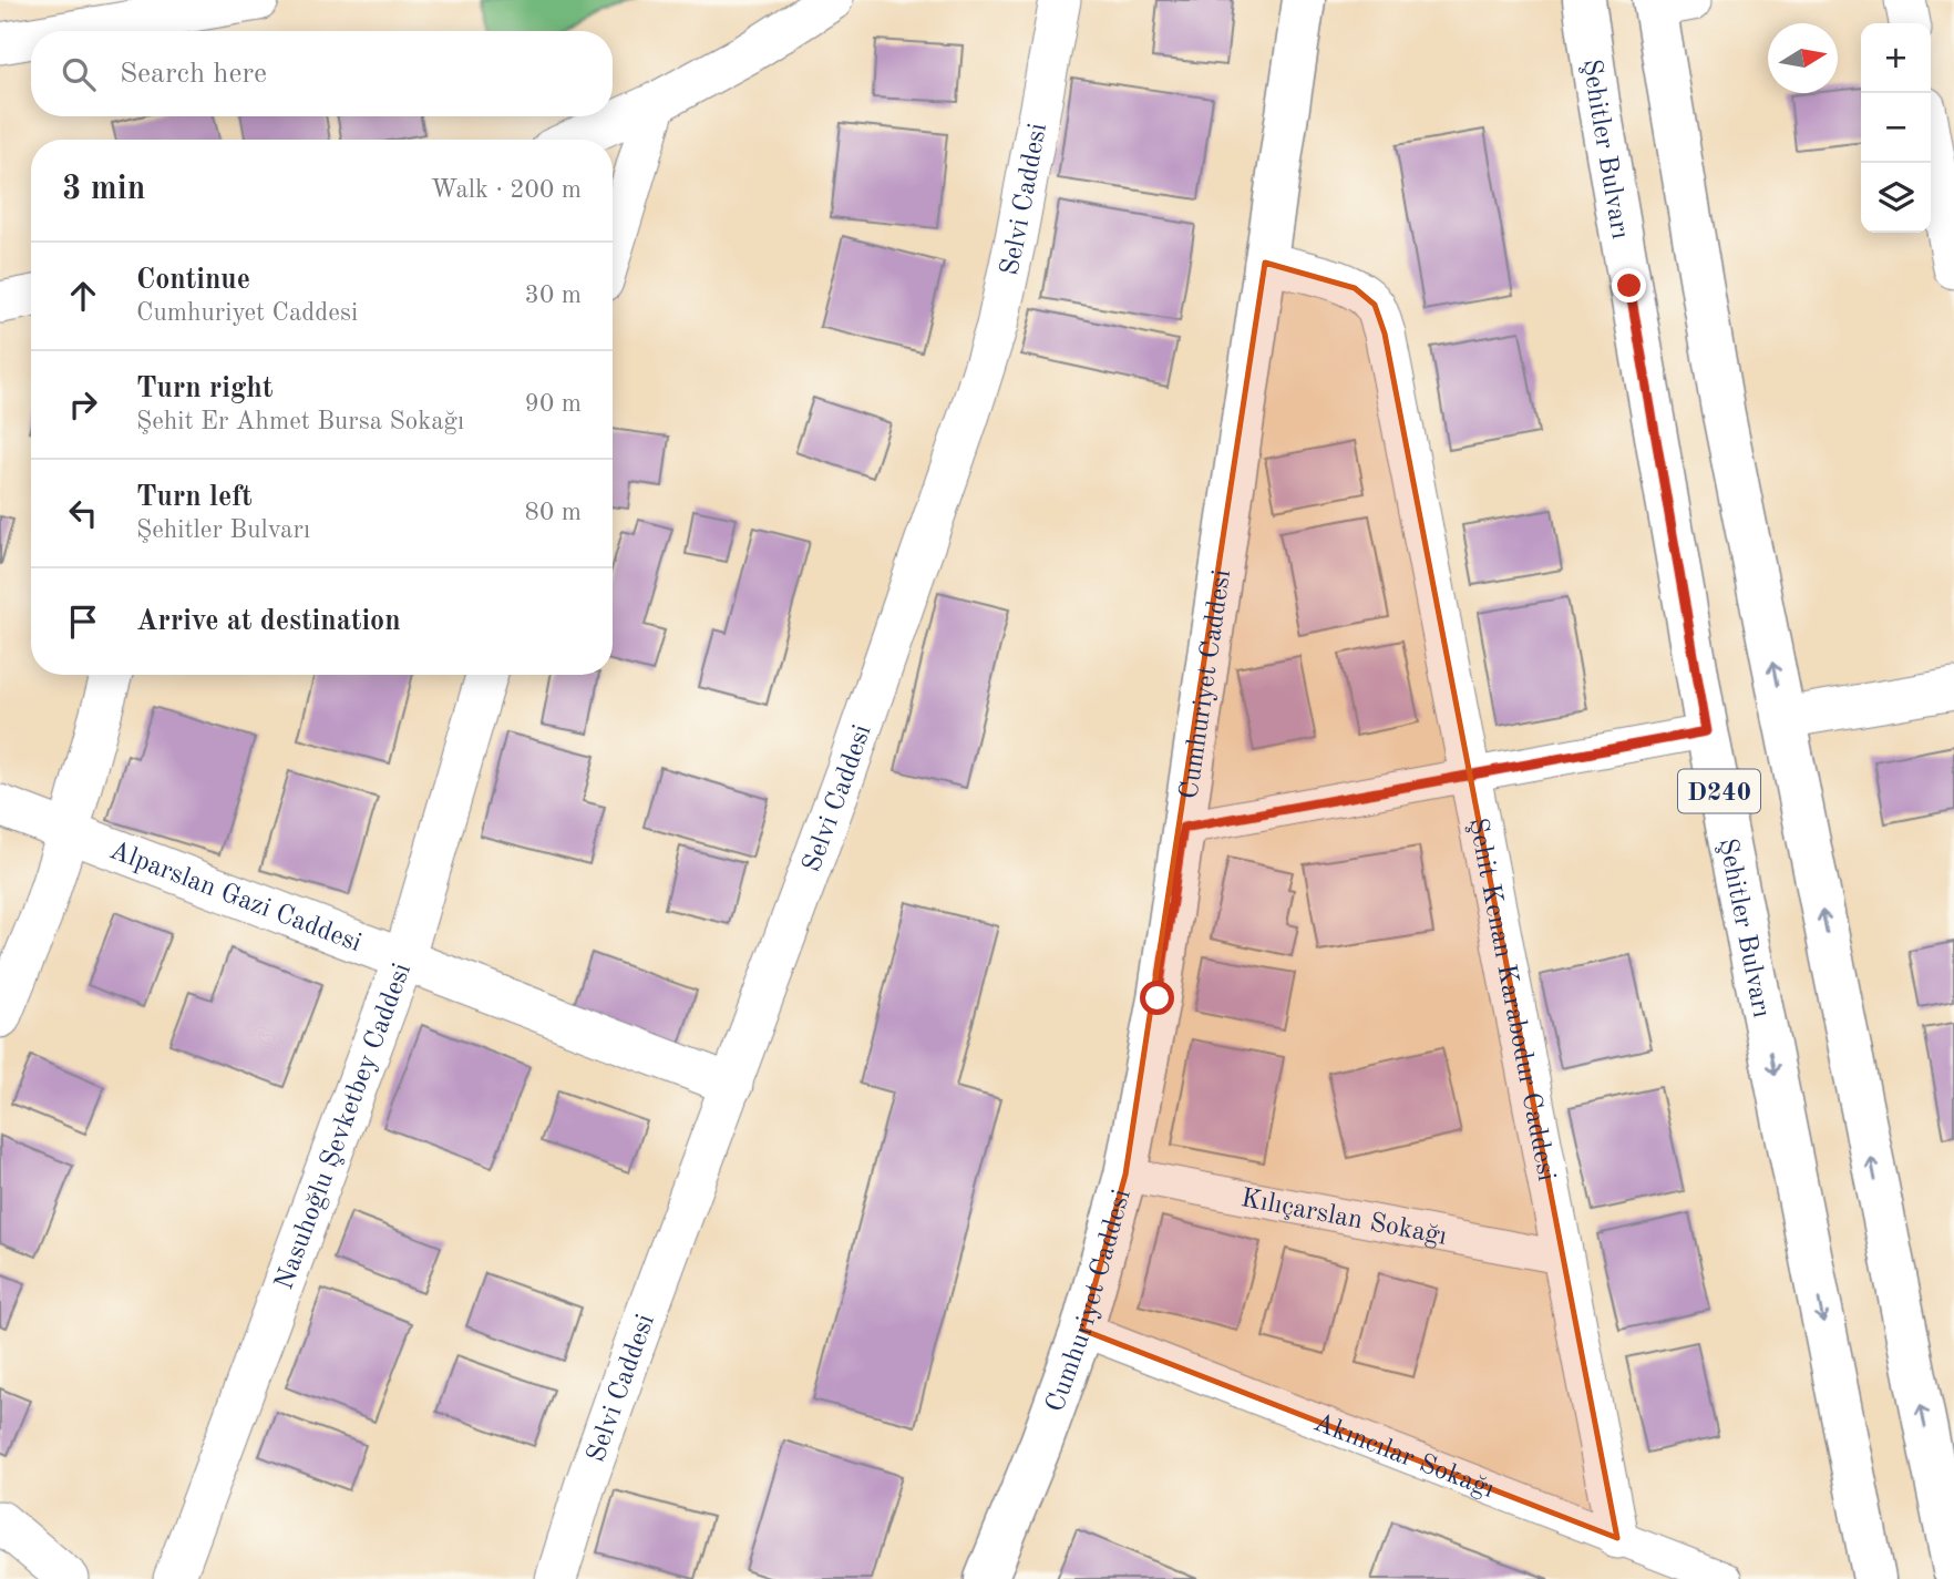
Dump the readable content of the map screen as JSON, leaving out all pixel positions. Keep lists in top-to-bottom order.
{
  "streets": {
    "main road": ["Şehitler Bulvarı", "Cumhuriyet Caddesi", "D240"],
    "street": [
      "Selvi Caddesi",
      "Alparslan Gazi Caddesi",
      "Şehit Kenan Karabodur Caddesi",
      "Nasuhoğlu Şevketbey Caddesi",
      "Kılıçarslan Sokağı",
      "Akıncılar Sokağı"
    ]
  },
  "crossings": [
    ["Selvi Caddesi", "Alparslan Gazi Caddesi"],
    ["Cumhuriyet Caddesi", "Şehit Kenan Karabodur Caddesi"],
    ["Cumhuriyet Caddesi", "Kılıçarslan Sokağı"],
    ["Cumhuriyet Caddesi", "Akıncılar Sokağı"],
    ["Alparslan Gazi Caddesi", "Nasuhoğlu Şevketbey Caddesi"],
    ["Şehit Kenan Karabodur Caddesi", "Kılıçarslan Sokağı"],
    ["Şehit Kenan Karabodur Caddesi", "Akıncılar Sokağı"]
  ],
  "north": "right",
  "page": {
    "map_buttons": ["+", "−"],
    "search": "Search here",
    "heading": ["3 min", "Walk · 200 m"],
    "list": [
      ["Continue", "Cumhuriyet Caddesi", "30 m"],
      ["Turn right", "Şehit Er Ahmet Bursa Sokağı", "90 m"],
      ["Turn left", "Şehitler Bulvarı", "80 m"],
      "Arrive at destination"
    ]
  }
}
